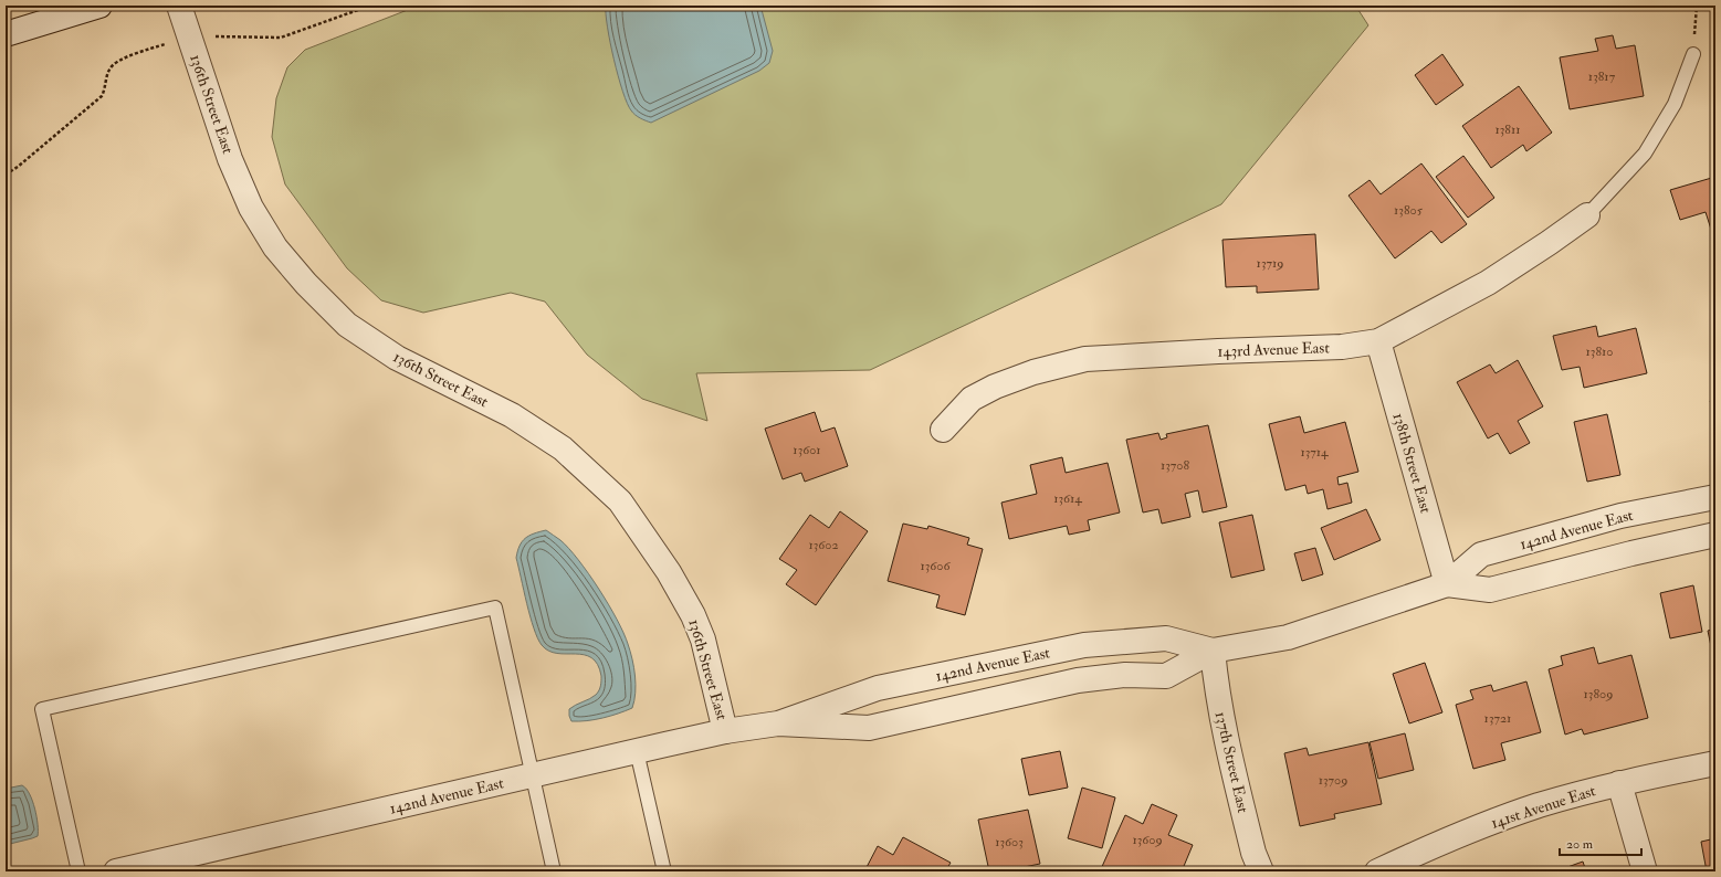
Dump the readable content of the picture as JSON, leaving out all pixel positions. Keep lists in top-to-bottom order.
{
  "streets": {
    "street": [
      "136th Street East",
      "143rd Avenue East",
      "138th Street East",
      "142nd Avenue East",
      "137th Street East",
      "141st Avenue East"
    ]
  },
  "crossings": [
    ["136th Street East", "142nd Avenue East"],
    ["143rd Avenue East", "138th Street East"],
    ["138th Street East", "142nd Avenue East"],
    ["142nd Avenue East", "137th Street East"]
  ],
  "house_numbers": [
    "13817",
    "13811",
    "13805",
    "13719",
    "13810",
    "13601",
    "13714",
    "13708",
    "13614",
    "13602",
    "13606",
    "13809",
    "13721",
    "13709",
    "13609",
    "13603"
  ],
  "scale_bar": "20 m"
}
